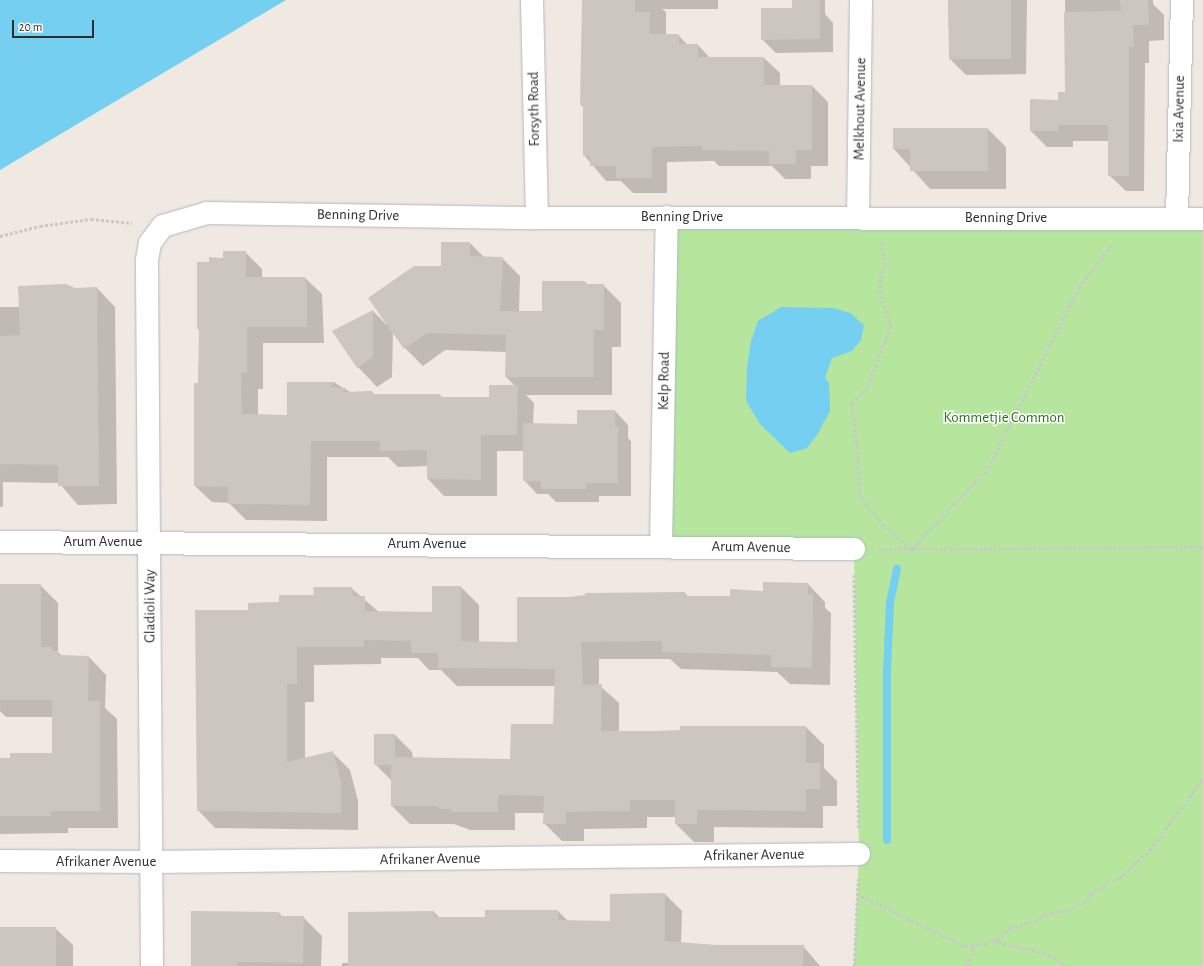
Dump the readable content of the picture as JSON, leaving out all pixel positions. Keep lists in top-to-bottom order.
{
  "streets": {
    "street": [
      "Forsyth Road",
      "Melkhout Avenue",
      "Ixia Avenue",
      "Benning Drive",
      "Kelp Road",
      "Arum Avenue",
      "Gladioli Way",
      "Afrikaner Avenue"
    ]
  },
  "crossings": [
    ["Forsyth Road", "Benning Drive"],
    ["Melkhout Avenue", "Benning Drive"],
    ["Ixia Avenue", "Benning Drive"],
    ["Benning Drive", "Kelp Road"],
    ["Benning Drive", "Gladioli Way"],
    ["Kelp Road", "Arum Avenue"],
    ["Arum Avenue", "Gladioli Way"],
    ["Gladioli Way", "Afrikaner Avenue"]
  ],
  "parks": ["Kommetjie Common"],
  "scale_bar": "20 m"
}
